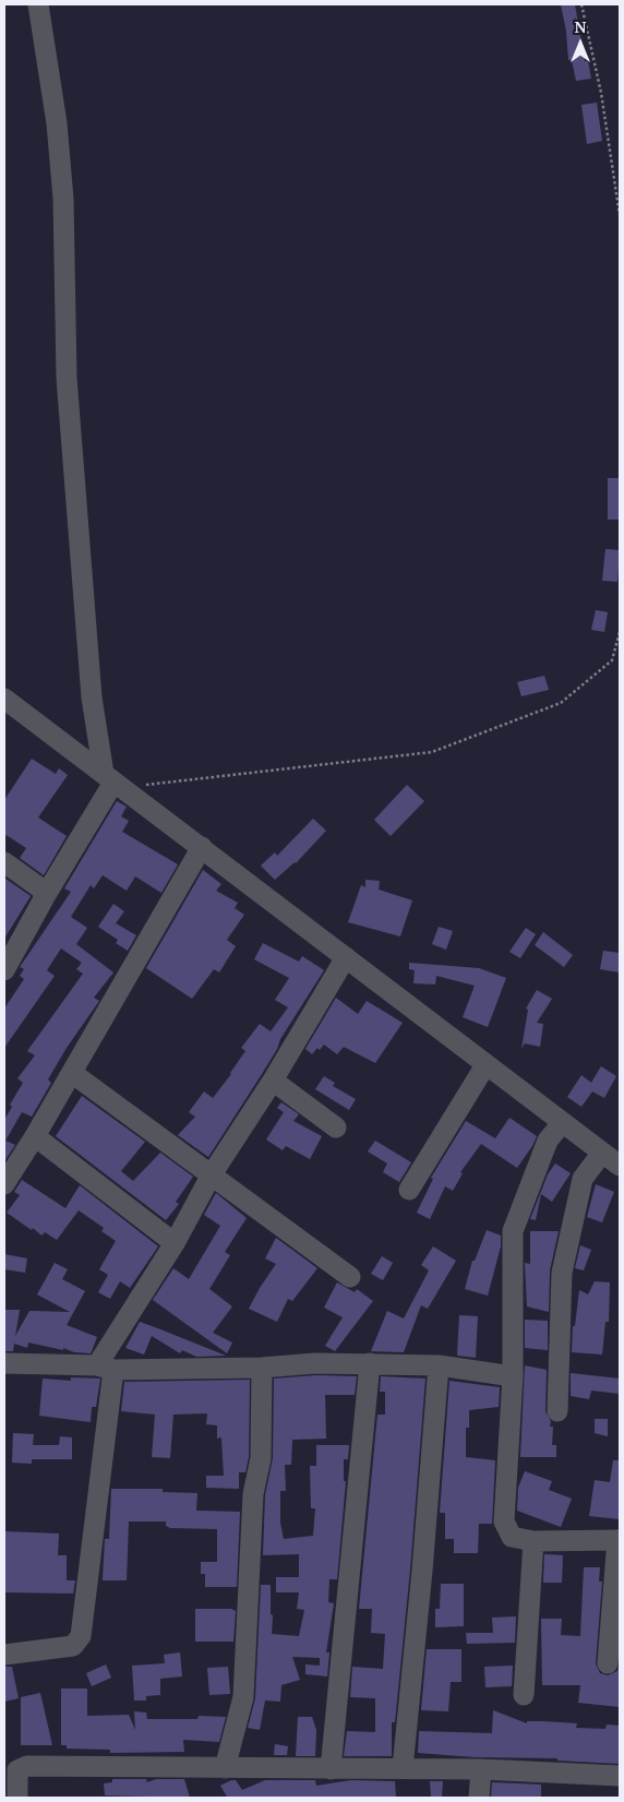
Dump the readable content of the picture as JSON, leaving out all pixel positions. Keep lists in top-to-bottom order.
{
  "north": "top"
}
